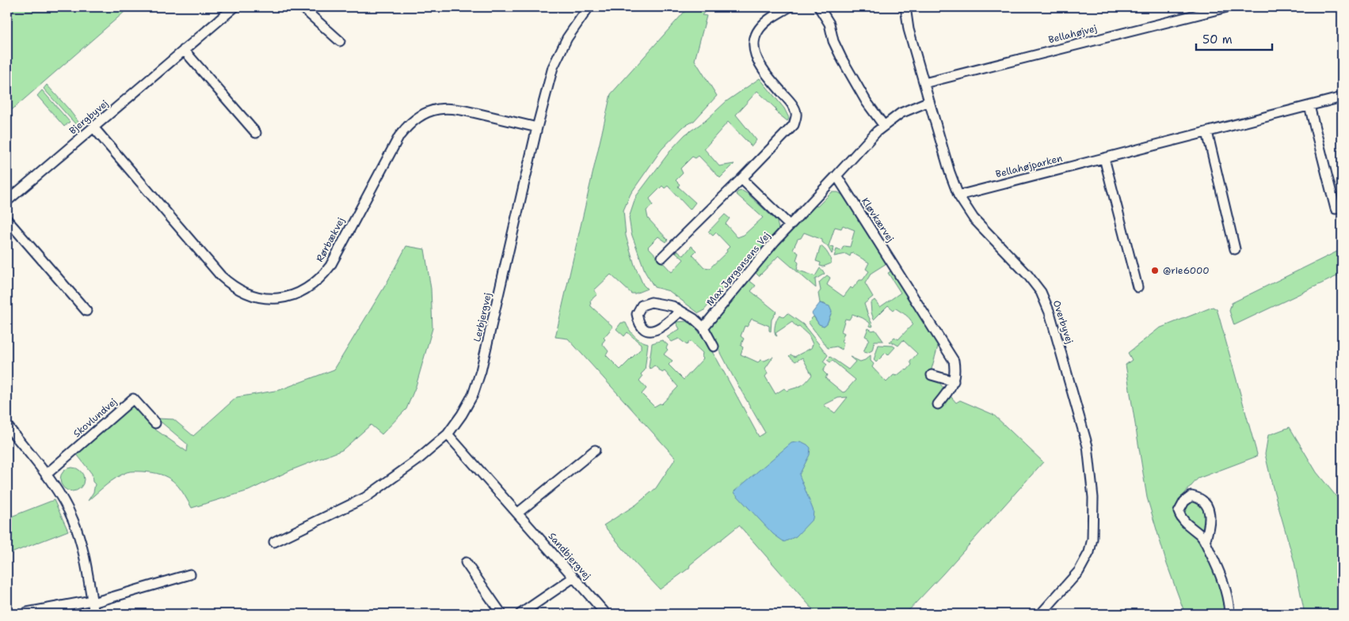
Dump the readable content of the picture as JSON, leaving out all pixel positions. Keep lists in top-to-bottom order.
{
  "streets": {
    "street": [
      "Bellahøjvej",
      "Bjergbyvej",
      "Bellahøjparken",
      "Kløvkærvej",
      "Rørbækvej",
      "Max Jørgensens Vej",
      "Lerbjergvej",
      "Overbyvej",
      "Skovlundvej",
      "Sandbjergvej"
    ]
  },
  "crossings": [
    ["Bellahøjvej", "Overbyvej"],
    ["Bjergbyvej", "Rørbækvej"],
    ["Bellahøjparken", "Overbyvej"],
    ["Kløvkærvej", "Max Jørgensens Vej"],
    ["Rørbækvej", "Lerbjergvej"],
    ["Lerbjergvej", "Sandbjergvej"]
  ],
  "places": ["@rie6000"],
  "scale_bar": "50 m"
}
